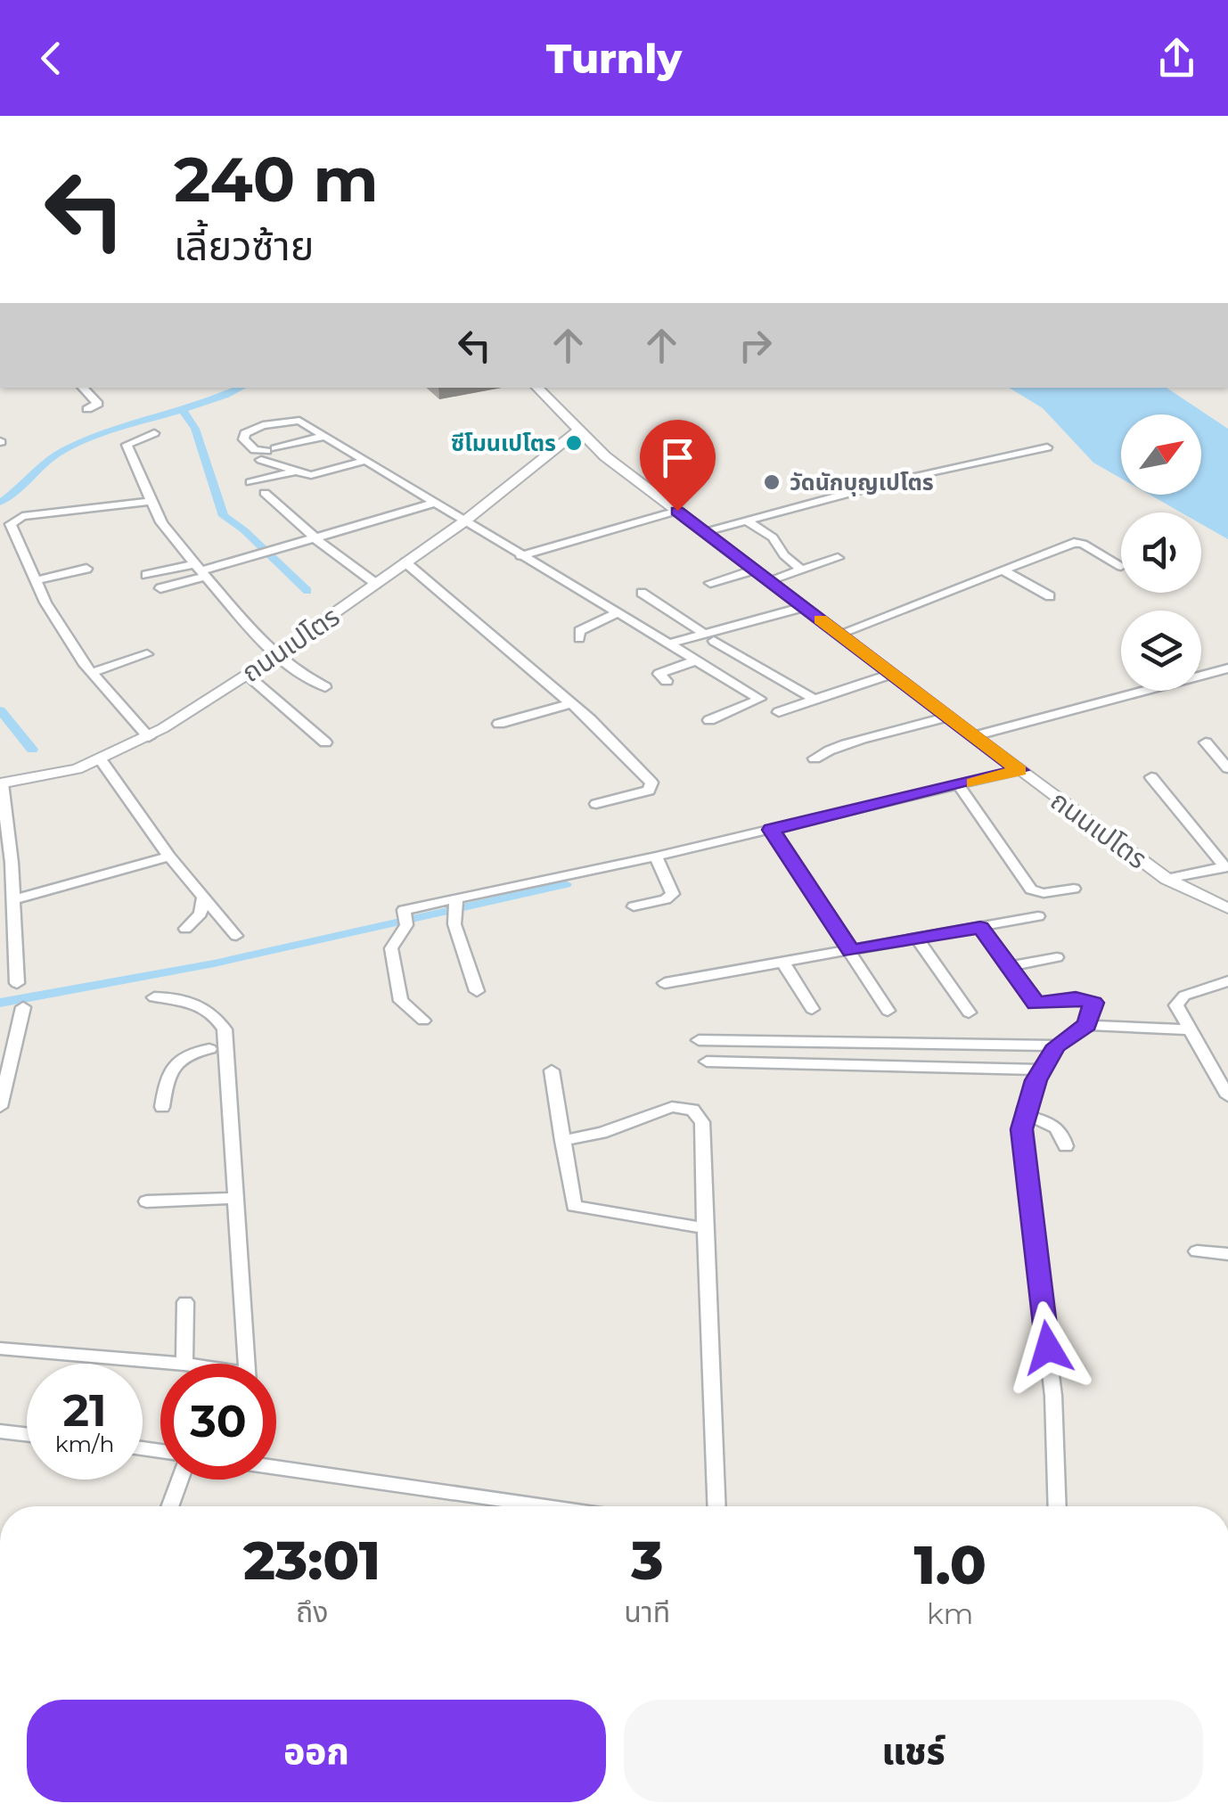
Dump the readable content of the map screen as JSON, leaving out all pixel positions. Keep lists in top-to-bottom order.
{
  "streets": {
    "street": ["ถนนเปโตร"]
  },
  "places": ["ซีโมนเปโตร", "วัดนักบุญเปโตร"],
  "north": "top right",
  "page": {
    "header": "Turnly",
    "turn": ["240 m", "เลี้ยวซ้าย"],
    "speed": "21 km/h",
    "limit": "30",
    "eta": [
      "23:01",
      "ถึง",
      "3",
      "นาที",
      "1.0",
      "km"
    ],
    "buttons": ["ออก", "แชร์"]
  }
}
